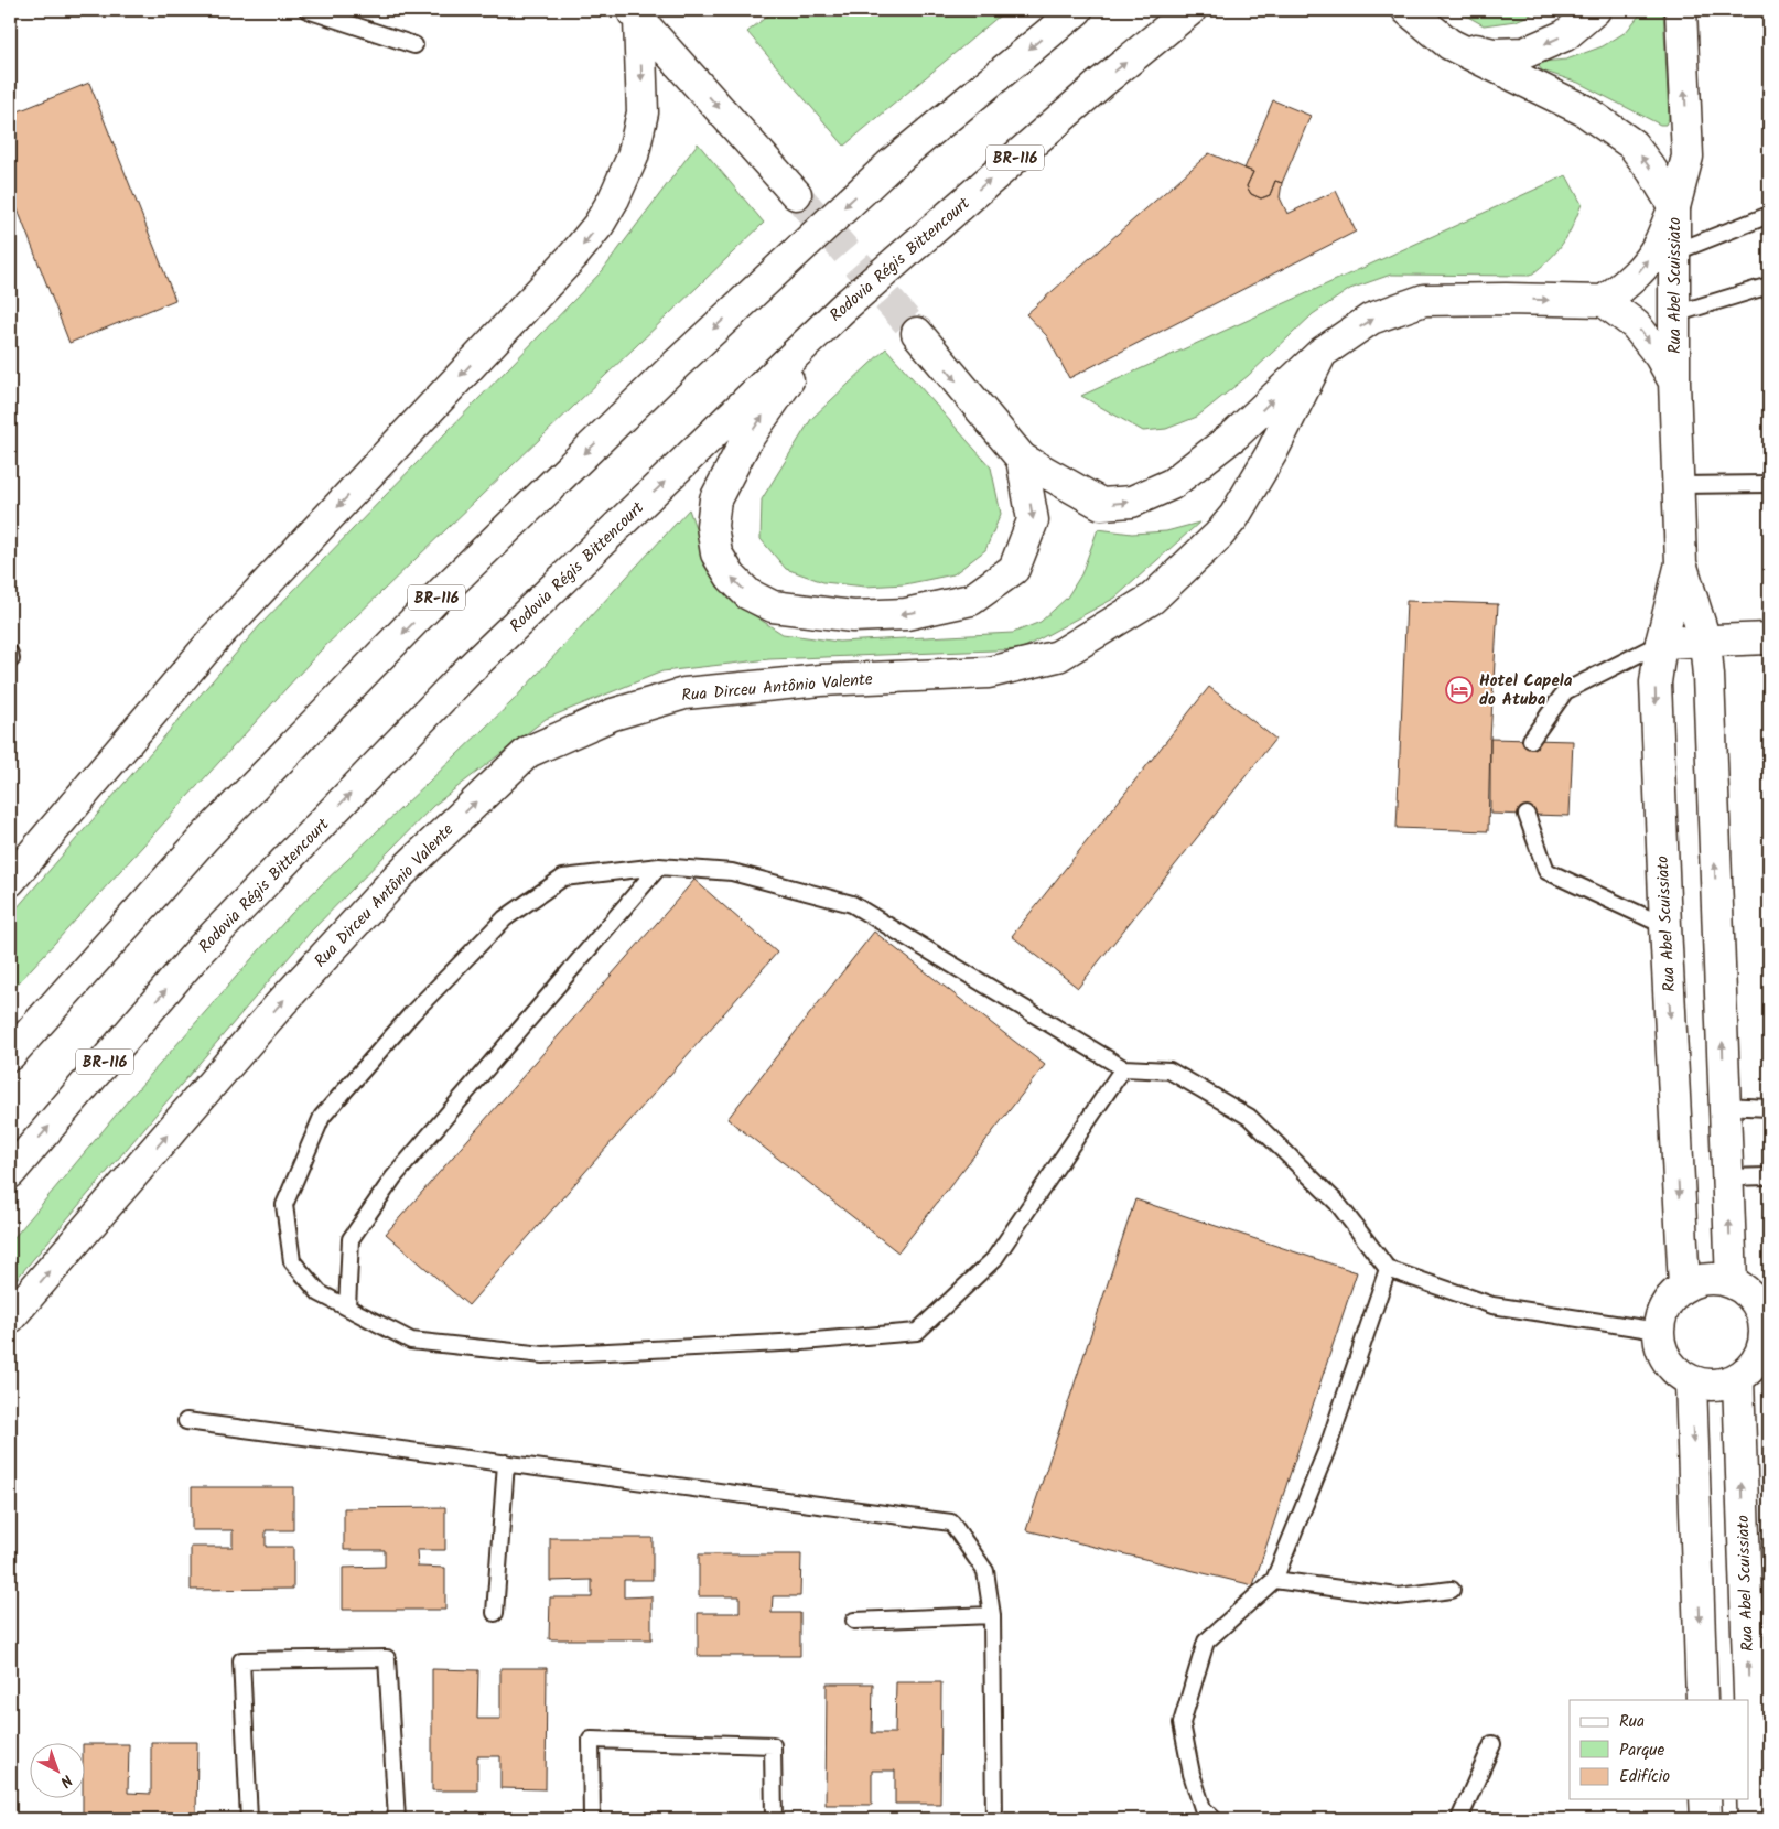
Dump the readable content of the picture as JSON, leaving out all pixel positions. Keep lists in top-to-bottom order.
{
  "streets": {
    "main road": [
      "BR-116",
      "Rodovia Régis Bittencourt",
      "Rua Abel Scuissiato",
      "Rua Dirceu Antônio Valente"
    ]
  },
  "places": {
    "hotel": ["Hotel Capela do Atuba"]
  },
  "legend": ["Rua", "Parque", "Edifício"],
  "north": "bottom right"
}
